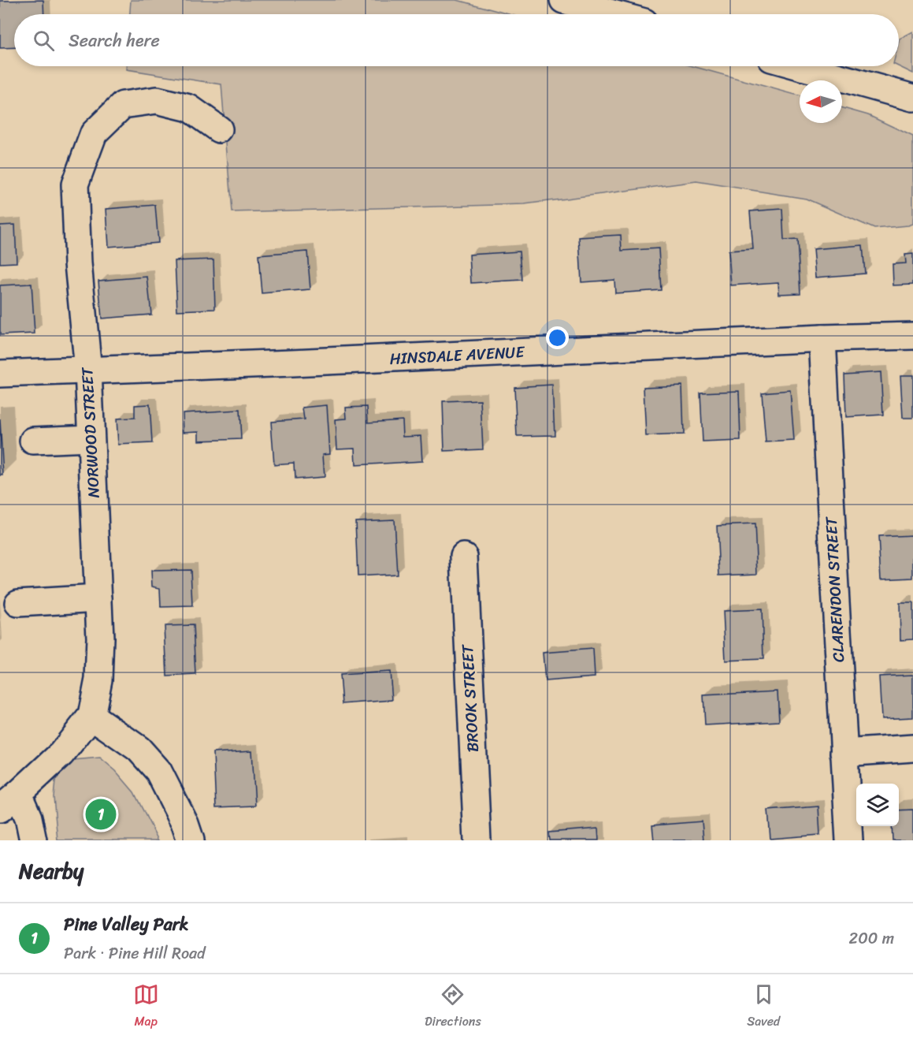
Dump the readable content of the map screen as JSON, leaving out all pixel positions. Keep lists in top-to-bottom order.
{
  "streets": {
    "main road": [
      "HINSDALE AVENUE",
      "NORWOOD STREET",
      "CLARENDON STREET",
      "BROOK STREET"
    ]
  },
  "crossings": [
    ["HINSDALE AVENUE", "NORWOOD STREET"],
    ["HINSDALE AVENUE", "CLARENDON STREET"]
  ],
  "north": "left",
  "page": {
    "search": "Search here",
    "pins": "1",
    "heading": "Nearby",
    "list": [
      {
        "mark": "1",
        "name": "Pine Valley Park",
        "note": "Park · Pine Hill Road",
        "value": "200 m"
      }
    ],
    "nav": ["Map", "Directions", "Saved"]
  }
}
